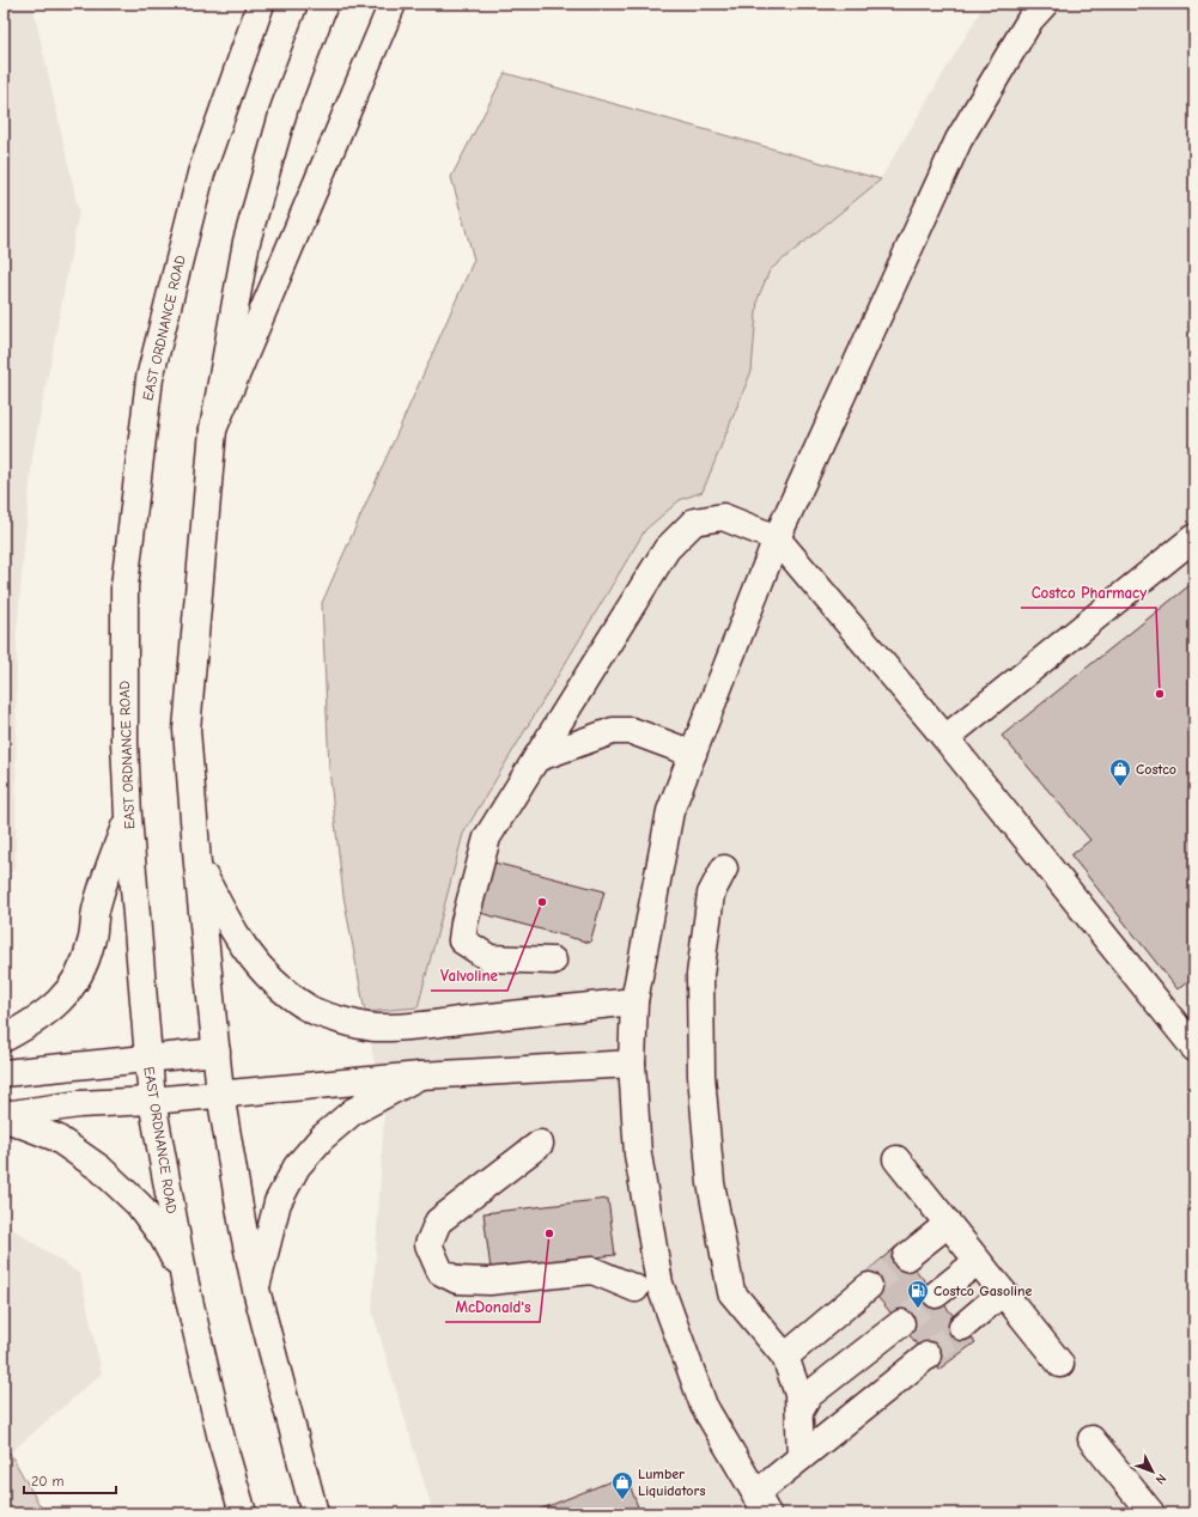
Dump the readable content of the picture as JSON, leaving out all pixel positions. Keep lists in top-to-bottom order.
{
  "streets": {
    "main road": ["EAST ORDNANCE ROAD"]
  },
  "places": {
    "other": ["Costco Pharmacy", "Valvoline", "McDonald's"],
    "shop": ["Costco", "Lumber Liquidators"],
    "fuel station": ["Costco Gasoline"]
  },
  "scale_bar": "20 m",
  "north": "bottom right"
}
